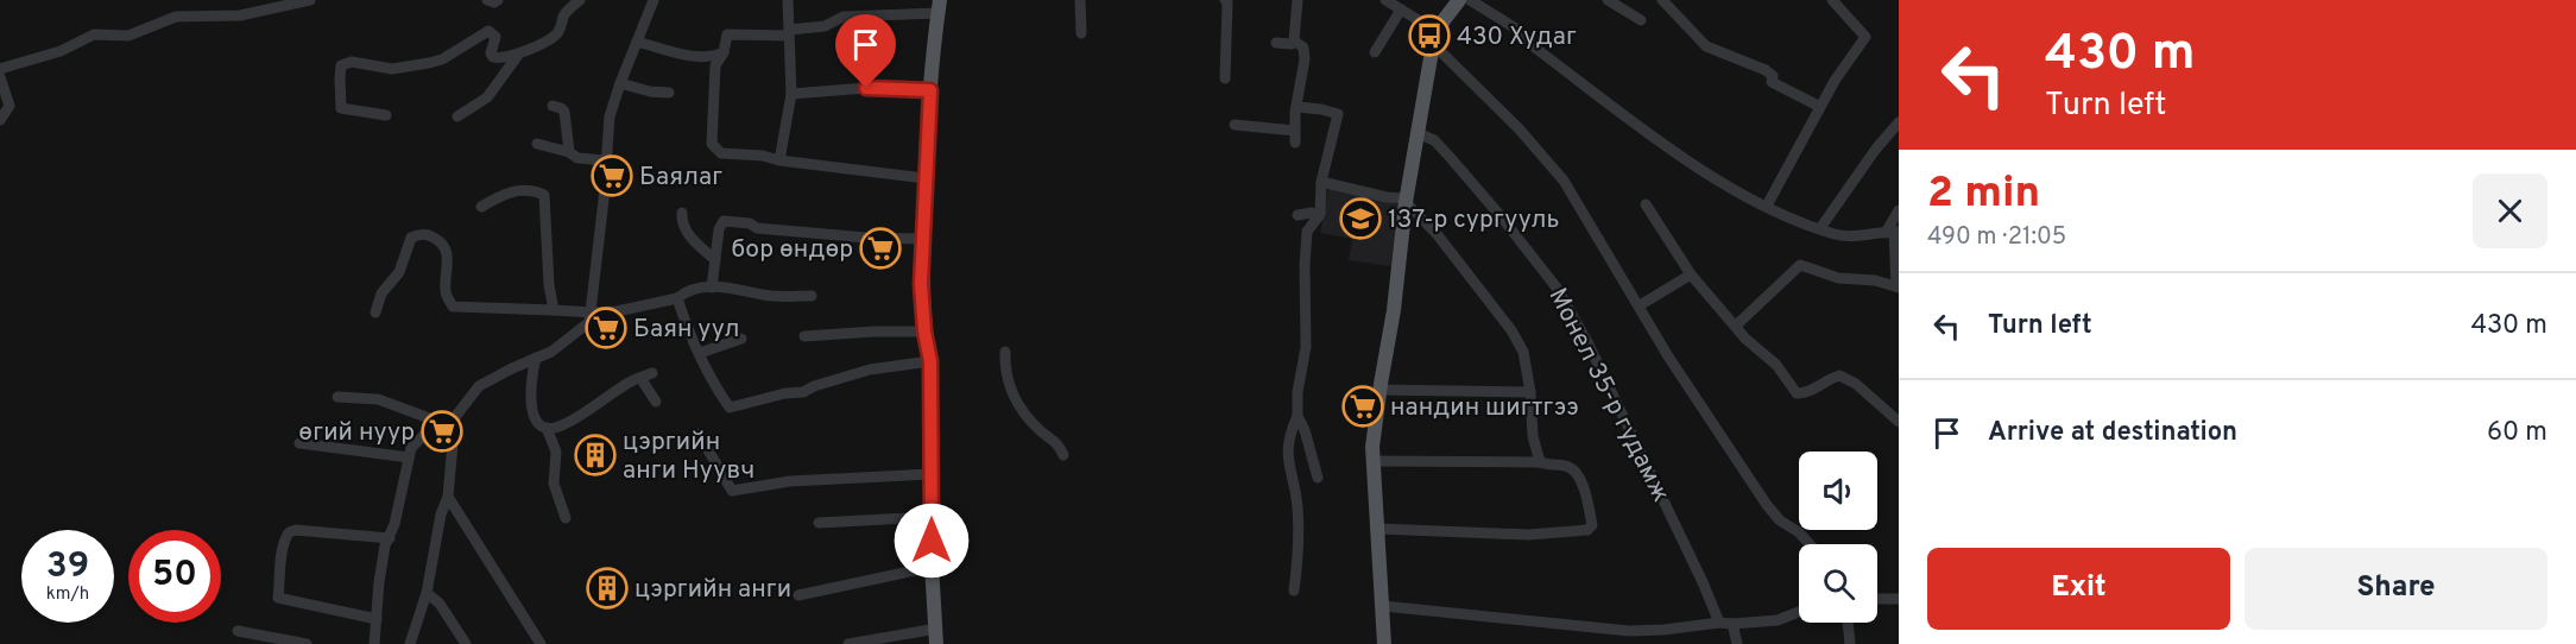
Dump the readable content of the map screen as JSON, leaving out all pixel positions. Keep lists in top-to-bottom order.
{
  "streets": {
    "street": ["Монел 35-р гудамж"]
  },
  "places": {
    "bus stop": ["430 Худаг"],
    "supermarket": [
      "Баялаг",
      "бор өндөр",
      "Баян уул",
      "нандин шигтгээ",
      "өгий нуур"
    ],
    "school or university": ["137-р сургууль"],
    "building": ["цэргийн анги Нуувч", "цэргийн анги"]
  },
  "page": {
    "turn": ["430 m", "Turn left"],
    "heading": ["2 min", "490 m · 21:05"],
    "list": [
      {
        "name": "Turn left",
        "value": "430 m"
      },
      {
        "name": "Arrive at destination",
        "value": "60 m"
      }
    ],
    "speed": "39 km/h",
    "limit": "50",
    "buttons": ["Exit", "Share"]
  }
}
